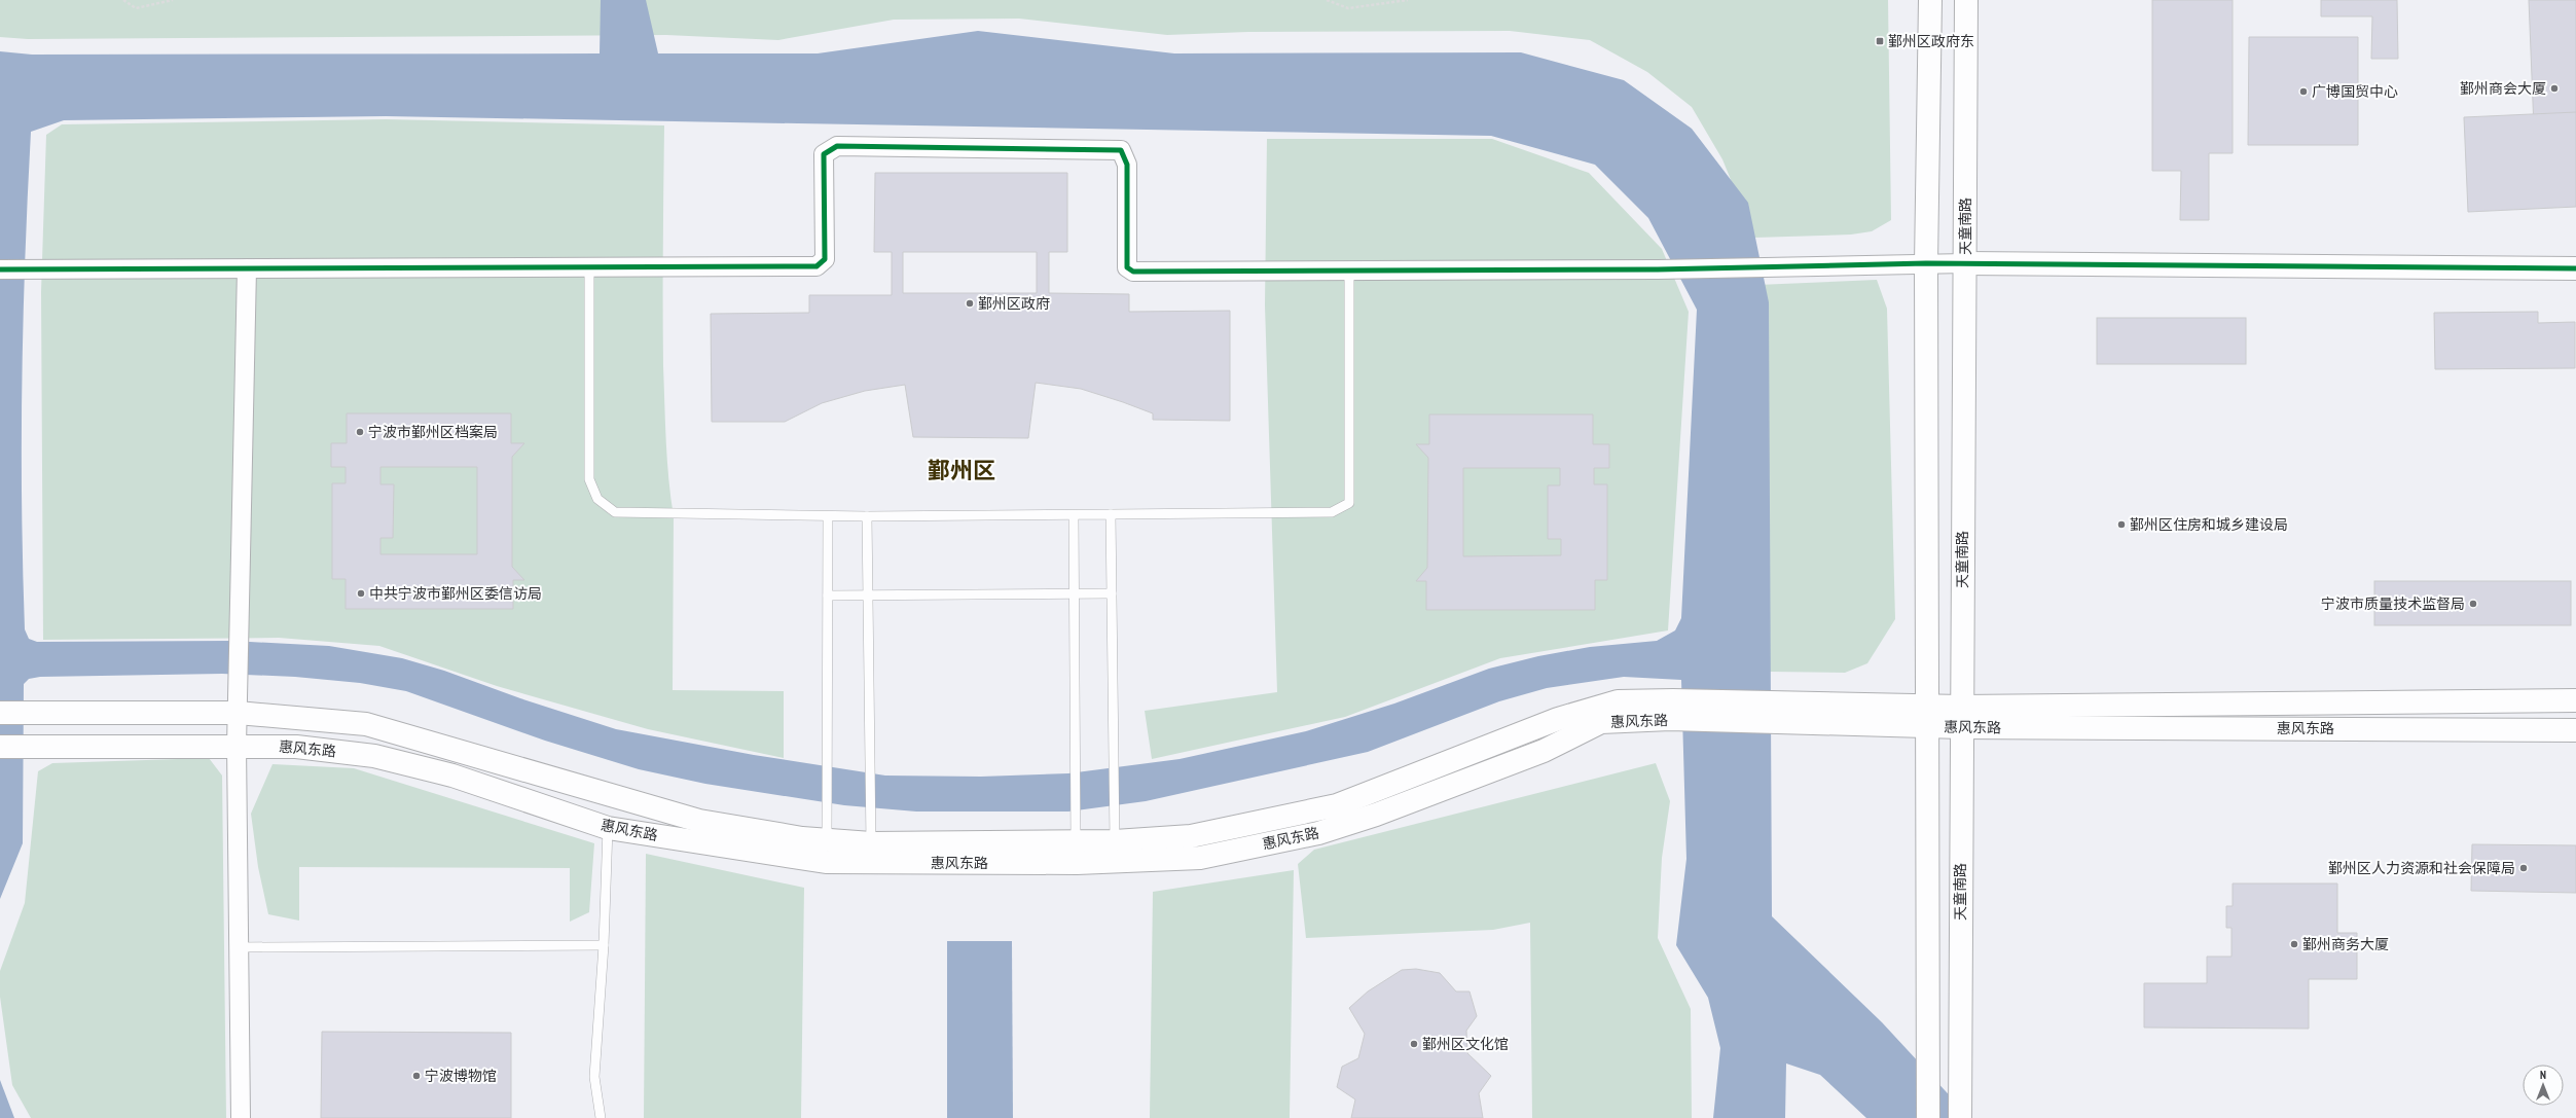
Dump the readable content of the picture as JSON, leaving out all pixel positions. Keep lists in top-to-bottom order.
{
  "streets": {
    "street": ["天童南路", "惠风东路"]
  },
  "crossings": [
    ["天童南路", "惠风东路"]
  ],
  "districts": ["鄞州区"],
  "places": {
    "transit": ["鄞州区政府东"],
    "other": [
      "鄞州商会大厦",
      "广博国贸中心",
      "鄞州区政府",
      "宁波市鄞州区档案局",
      "鄞州区住房和城乡建设局",
      "中共宁波市鄞州区委信访局",
      "宁波市质量技术监督局",
      "鄞州区人力资源和社会保障局",
      "鄞州商务大厦",
      "鄞州区文化馆",
      "宁波博物馆"
    ]
  },
  "north": "top"
}
